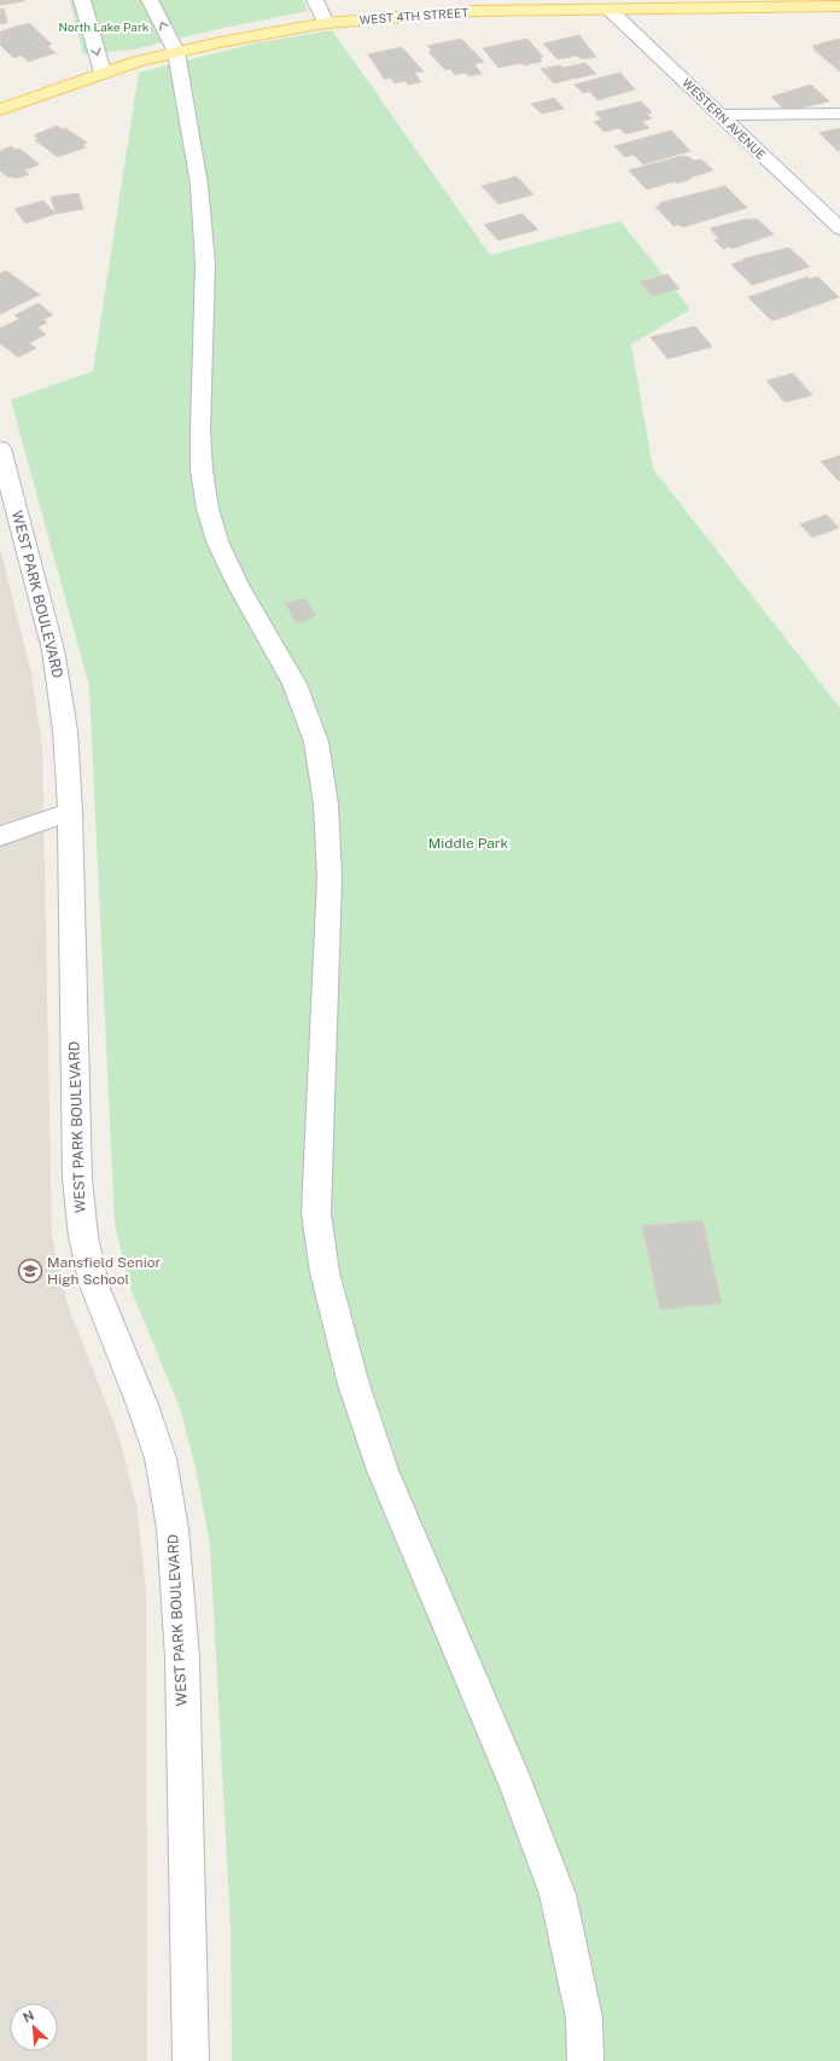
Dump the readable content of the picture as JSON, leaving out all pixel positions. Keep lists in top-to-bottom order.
{
  "streets": {
    "main road": ["WEST 4TH STREET"],
    "street": ["WESTERN AVENUE", "WEST PARK BOULEVARD"]
  },
  "crossings": [
    ["WEST 4TH STREET", "WESTERN AVENUE"]
  ],
  "parks": ["North Lake Park", "Middle Park"],
  "places": {
    "school or university": ["Mansfield Senior High School"]
  },
  "north": "top left"
}
